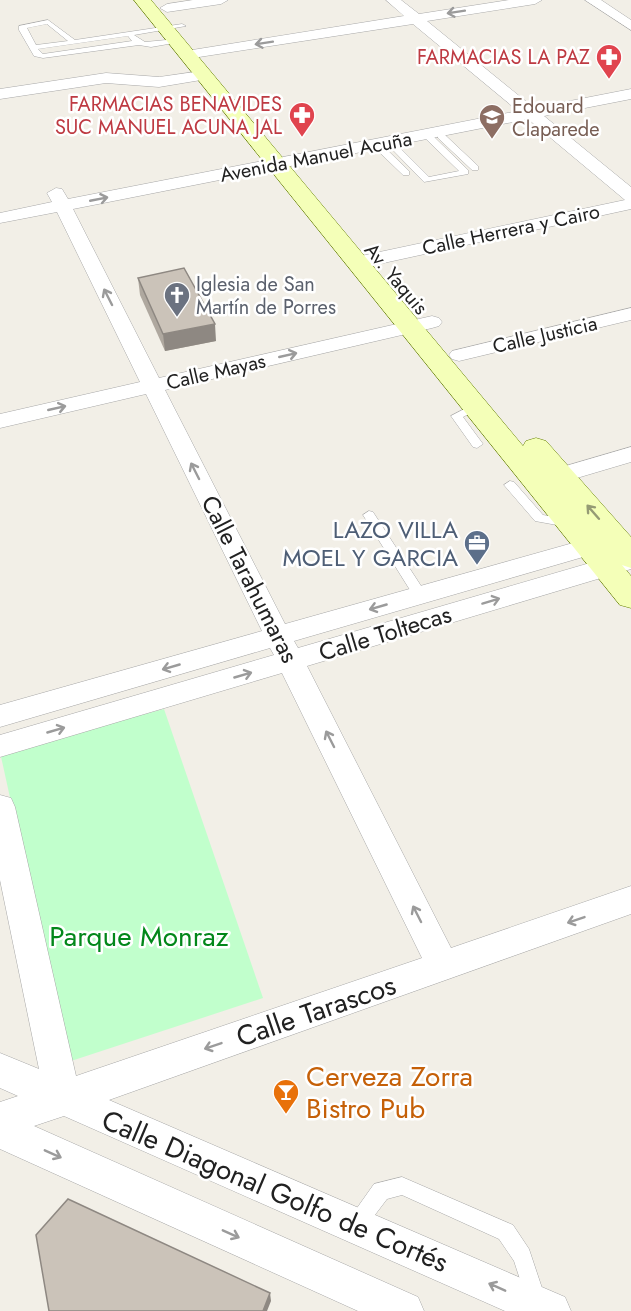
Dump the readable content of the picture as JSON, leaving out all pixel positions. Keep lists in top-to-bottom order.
{
  "streets": {
    "street": [
      "Avenida Manuel Acuña",
      "Calle Herrera y Cairo",
      "Av. Yaquis",
      "Calle Justicia",
      "Calle Mayas",
      "Calle Tarahumaras",
      "Calle Toltecas",
      "Calle Tarascos",
      "Calle Diagonal Golfo de Cortés"
    ]
  },
  "crossings": [
    ["Avenida Manuel Acuña", "Av. Yaquis"],
    ["Avenida Manuel Acuña", "Calle Tarahumaras"],
    ["Calle Herrera y Cairo", "Av. Yaquis"],
    ["Av. Yaquis", "Calle Justicia"],
    ["Av. Yaquis", "Calle Mayas"],
    ["Av. Yaquis", "Calle Toltecas"],
    ["Calle Mayas", "Calle Tarahumaras"],
    ["Calle Tarahumaras", "Calle Toltecas"],
    ["Calle Tarahumaras", "Calle Tarascos"],
    ["Calle Tarascos", "Calle Diagonal Golfo de Cortés"]
  ],
  "one_way": ["Calle Tarahumaras", "Calle Tarascos"],
  "parks": ["Parque Monraz"],
  "places": {
    "pharmacy": ["FARMACIAS LA PAZ", "FARMACIAS BENAVIDES SUC MANUEL ACUNA JAL"],
    "school or university": ["Edouard Claparede"],
    "church": ["Iglesia de San Martín de Porres"],
    "office": ["LAZO VILLA MOEL Y GARCIA"],
    "bar": ["Cerveza Zorra Bistro Pub"]
  }
}
